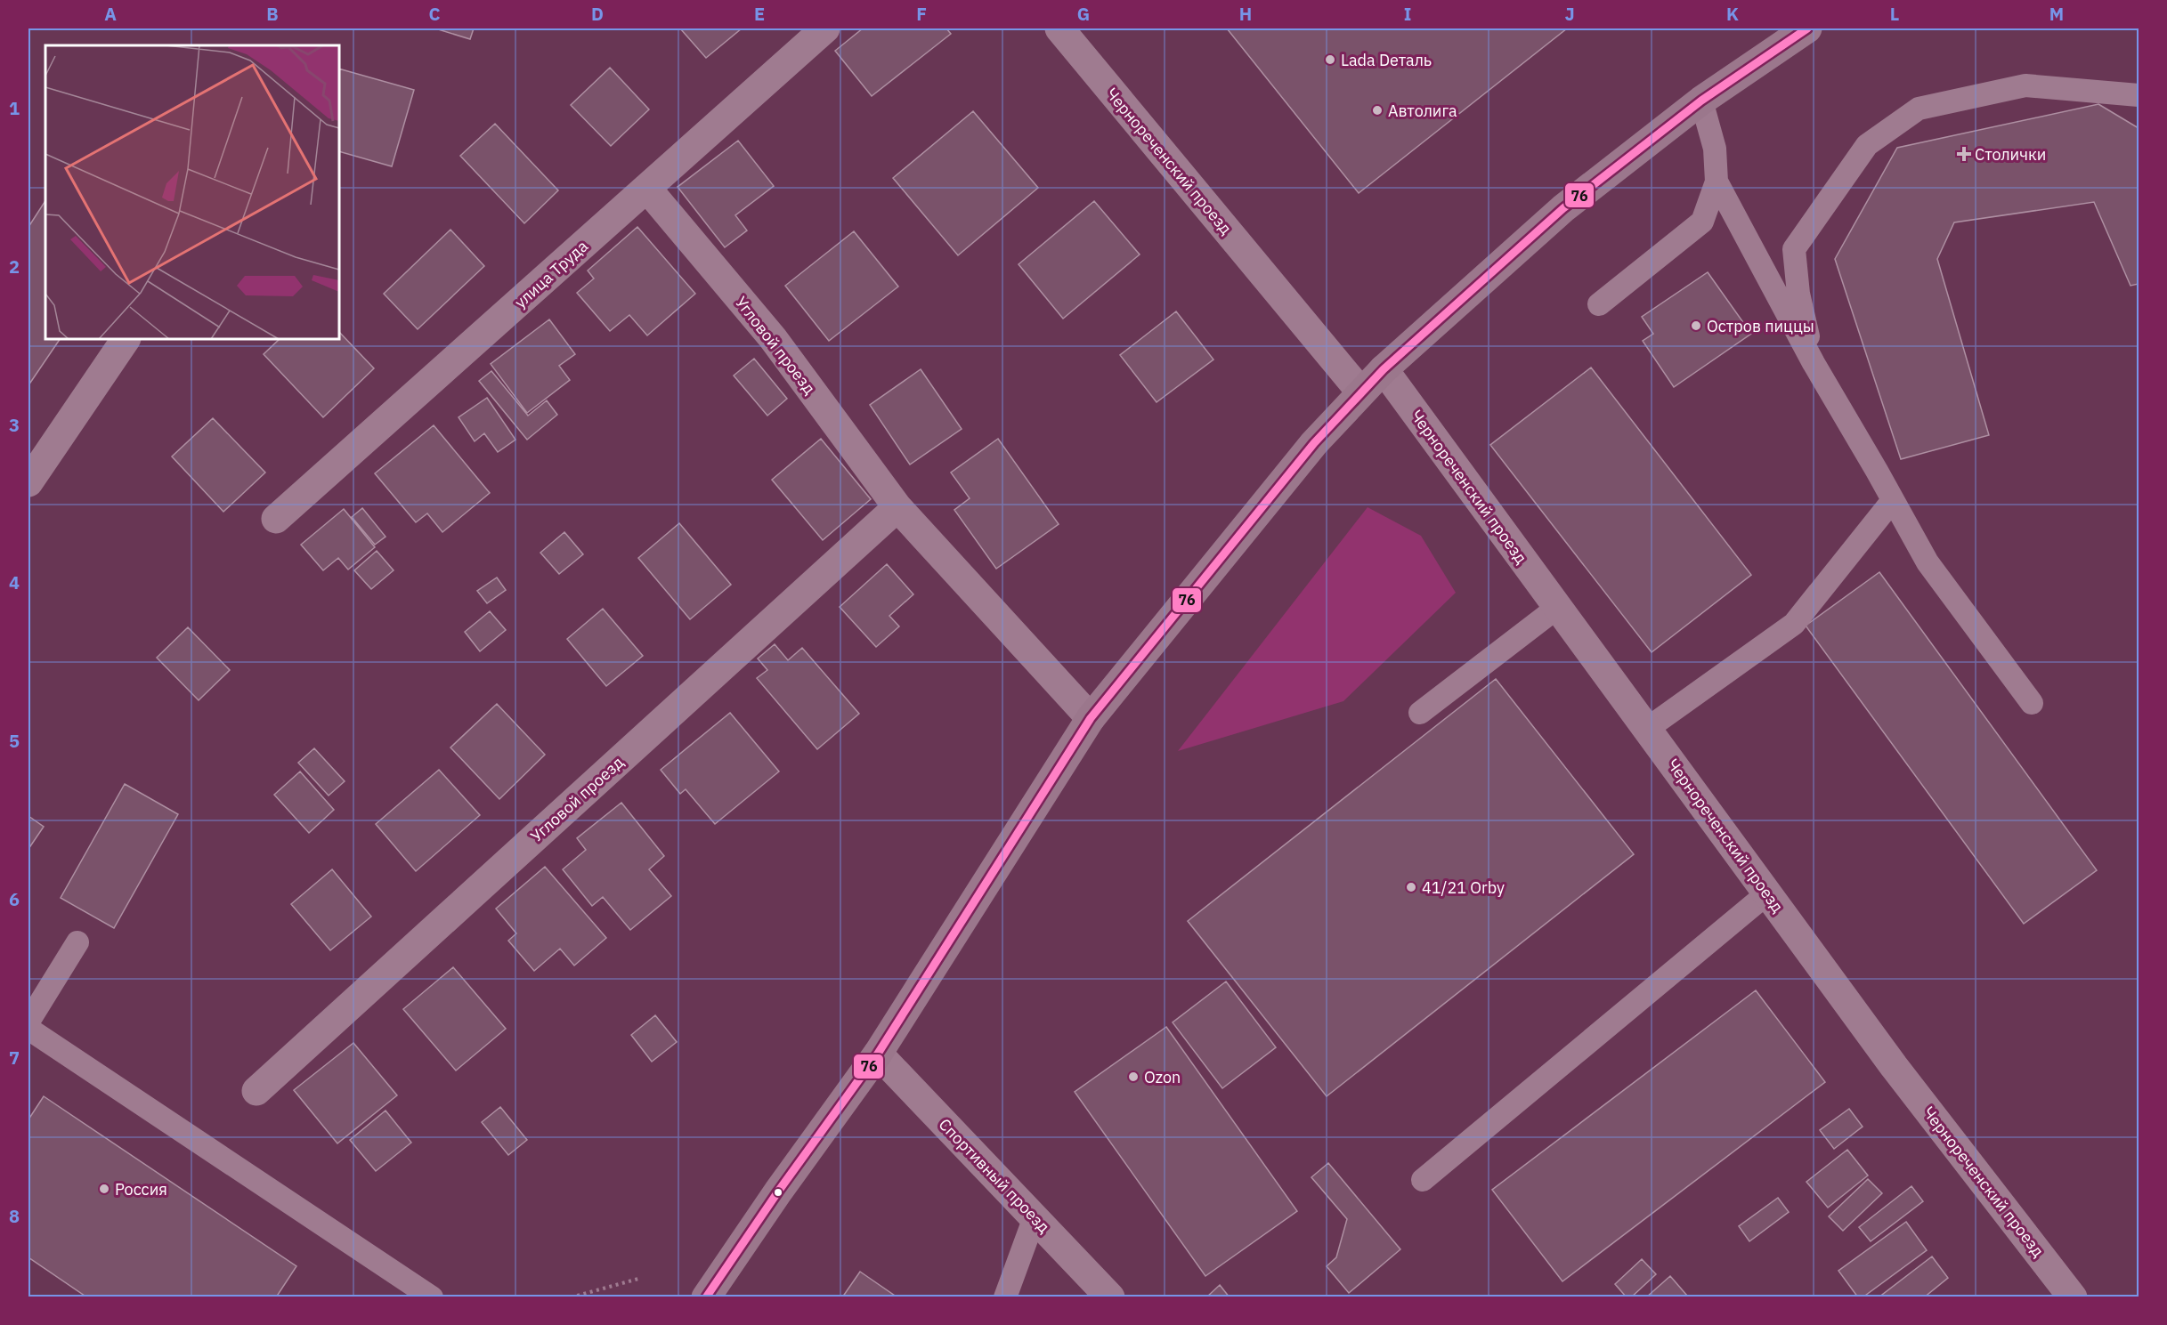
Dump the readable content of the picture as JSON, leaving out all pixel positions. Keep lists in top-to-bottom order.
{
  "streets": {
    "street": [
      "Чернореченский проезд",
      "улица Труда",
      "Угловой проезд",
      "Спортивный проезд"
    ]
  },
  "crossings": [
    ["улица Труда", "Угловой проезд"]
  ],
  "places": {
    "other": [
      "Lada Dеталь",
      "Автолига",
      "Остров пиццы",
      "41/21 Orby",
      "Ozon",
      "Россия"
    ],
    "health": ["Столички"]
  },
  "lines": ["transit line 76"],
  "grid": {
    "columns": [
      "A",
      "B",
      "C",
      "D",
      "E",
      "F",
      "G",
      "H",
      "I",
      "J",
      "K",
      "L",
      "M"
    ],
    "rows": [
      "1",
      "2",
      "3",
      "4",
      "5",
      "6",
      "7",
      "8"
    ]
  }
}
